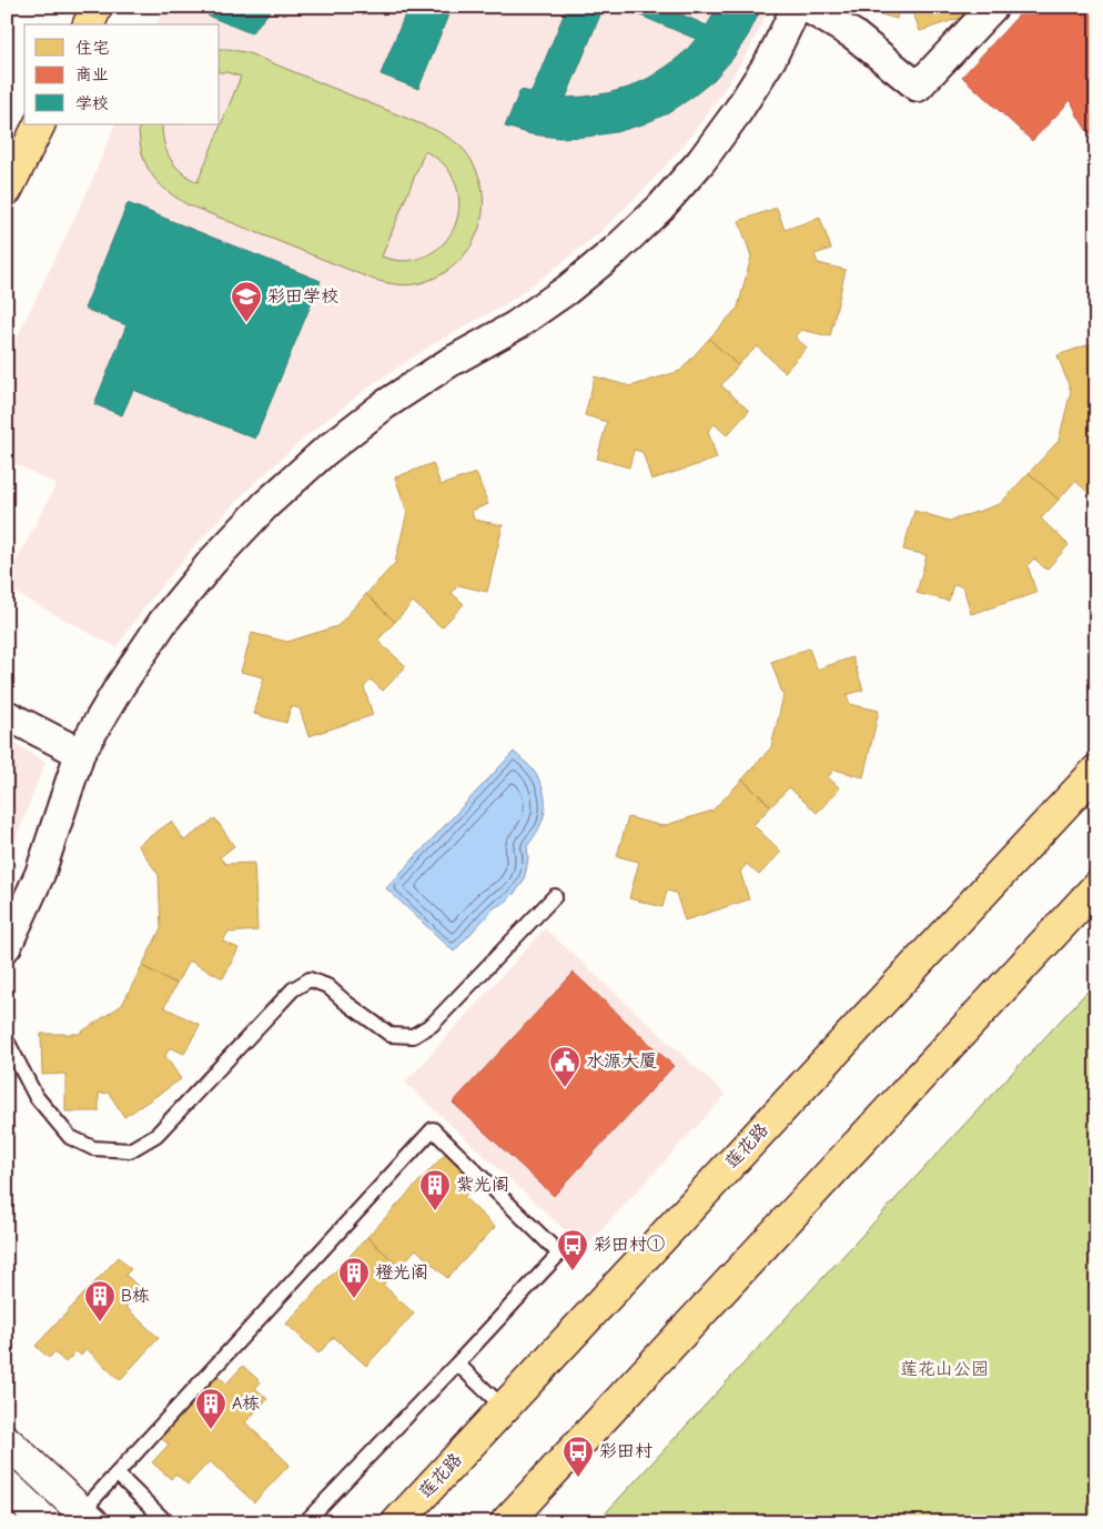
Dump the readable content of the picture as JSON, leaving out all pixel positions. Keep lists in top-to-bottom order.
{
  "streets": {
    "main road": ["莲花路"]
  },
  "parks": ["莲花山公园"],
  "places": {
    "school or university": ["彩田学校"],
    "public building": ["水源大厦"],
    "building": [
      "紫光阁",
      "橙光阁",
      "B栋",
      "A栋"
    ],
    "bus stop": ["彩田村①", "彩田村"]
  },
  "legend": ["住宅", "商业", "学校"]
}
